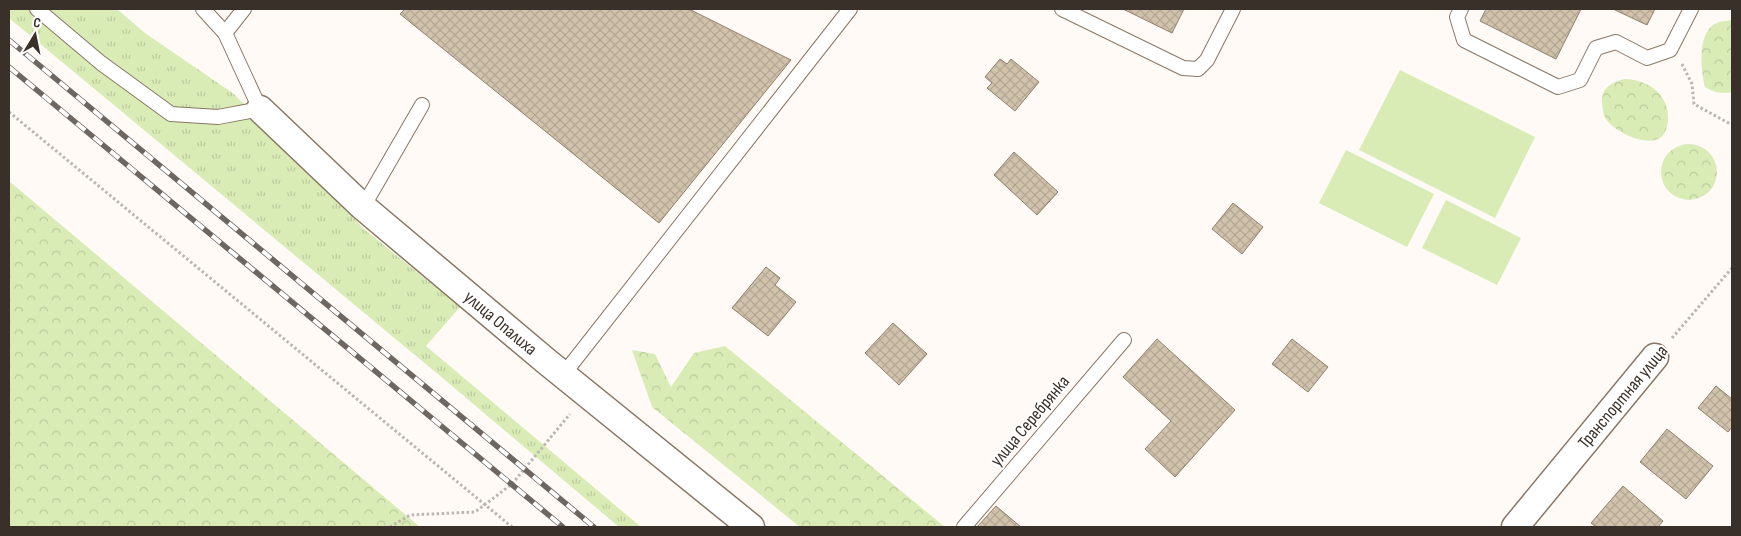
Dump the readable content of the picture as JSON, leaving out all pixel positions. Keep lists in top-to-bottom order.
{
  "streets": {
    "street": ["улица Опалиха", "Транспортная улица"],
    "lane": ["улица Серебрянка"]
  },
  "north": "top"
}
